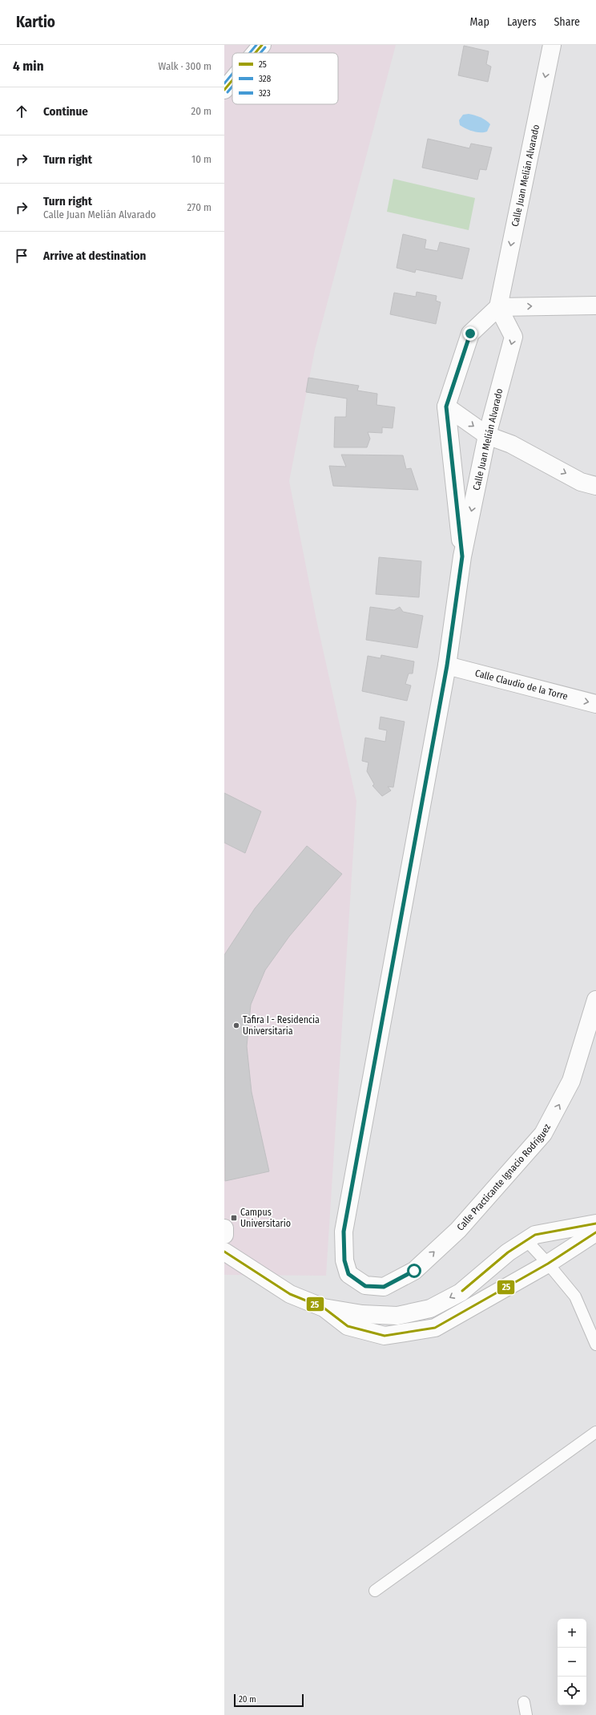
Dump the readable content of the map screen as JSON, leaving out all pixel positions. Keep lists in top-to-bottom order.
{
  "streets": {
    "street": ["Calle Juan Melián Alvarado", "Calle Claudio de la Torre", "Calle Practicante Ignacio Rodríguez"]
  },
  "crossings": [
    ["Calle Juan Melián Alvarado", "Calle Claudio de la Torre"],
    ["Calle Juan Melián Alvarado", "Calle Practicante Ignacio Rodríguez"]
  ],
  "one_way": ["Calle Claudio de la Torre", "Calle Practicante Ignacio Rodríguez"],
  "places": {
    "other": ["Tafira I - Residencia Universitaria"],
    "transit": ["Campus Universitario"]
  },
  "lines": ["transit line 25", "transit line 323", "transit line 328"],
  "legend": ["25", "328", "323"],
  "scale_bar": "20 m",
  "page": {
    "header": "Kartio",
    "nav": ["Map", "Layers", "Share"],
    "heading": ["4 min", "Walk · 300 m"],
    "list": [
      ["Continue", "20 m"],
      ["Turn right", "10 m"],
      ["Turn right", "Calle Juan Melián Alvarado", "270 m"],
      "Arrive at destination"
    ],
    "map_buttons": ["+", "−"],
    "scale": "20 m"
  }
}
